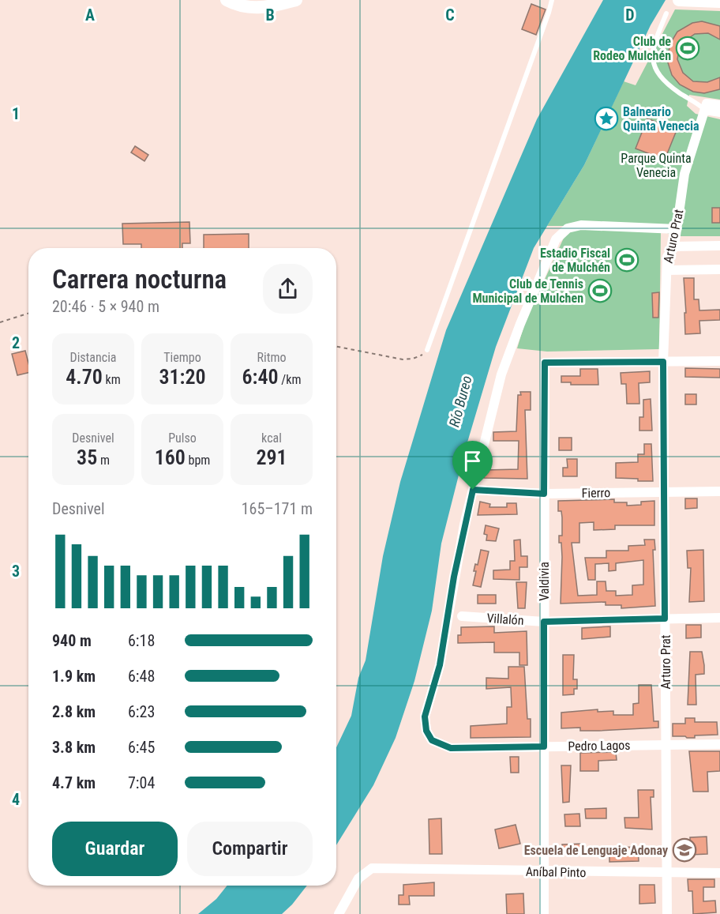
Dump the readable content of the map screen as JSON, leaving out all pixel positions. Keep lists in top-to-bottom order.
{
  "streets": {
    "street": [
      "Arturo Prat",
      "Fierro",
      "Valdivia",
      "Villalón",
      "Pedro Lagos",
      "Aníbal Pinto"
    ]
  },
  "crossings": [
    ["Arturo Prat", "Fierro"],
    ["Arturo Prat", "Valdivia"],
    ["Arturo Prat", "Villalón"],
    ["Arturo Prat", "Pedro Lagos"],
    ["Arturo Prat", "Aníbal Pinto"],
    ["Fierro", "Valdivia"],
    ["Fierro", "Pedro Lagos"],
    ["Valdivia", "Villalón"],
    ["Valdivia", "Pedro Lagos"],
    ["Valdivia", "Aníbal Pinto"]
  ],
  "water": ["Río Bureo"],
  "parks": ["Parque Quinta Venecia"],
  "places": {
    "sports": ["Club de Rodeo Mulchén", "Estadio Fiscal de Mulchén", "Club de Tennis Municipal de Mulchen"],
    "place": ["Balneario Quinta Venecia"],
    "school or university": ["Escuela de Lenguaje Adonay"]
  },
  "page": {
    "heading": ["Carrera nocturna", "20:46 · 5 × 940 m"],
    "stats": [
      ["Distancia", "4.70 km"],
      ["Tiempo", "31:20"],
      ["Ritmo", "6:40 /km"],
      ["Desnivel", "35 m"],
      ["Pulso", "160 bpm"],
      ["kcal", "291"]
    ],
    "chart": ["Desnivel", "165–171 m"],
    "list": [
      {
        "name": "940 m",
        "note": "6:18"
      },
      {
        "name": "1.9 km",
        "note": "6:48"
      },
      {
        "name": "2.8 km",
        "note": "6:23"
      },
      {
        "name": "3.8 km",
        "note": "6:45"
      },
      {
        "name": "4.7 km",
        "note": "7:04"
      }
    ],
    "buttons": ["Guardar", "Compartir"]
  },
  "grid": {
    "columns": [
      "A",
      "B",
      "C",
      "D"
    ],
    "rows": [
      "1",
      "2",
      "3",
      "4"
    ]
  }
}
